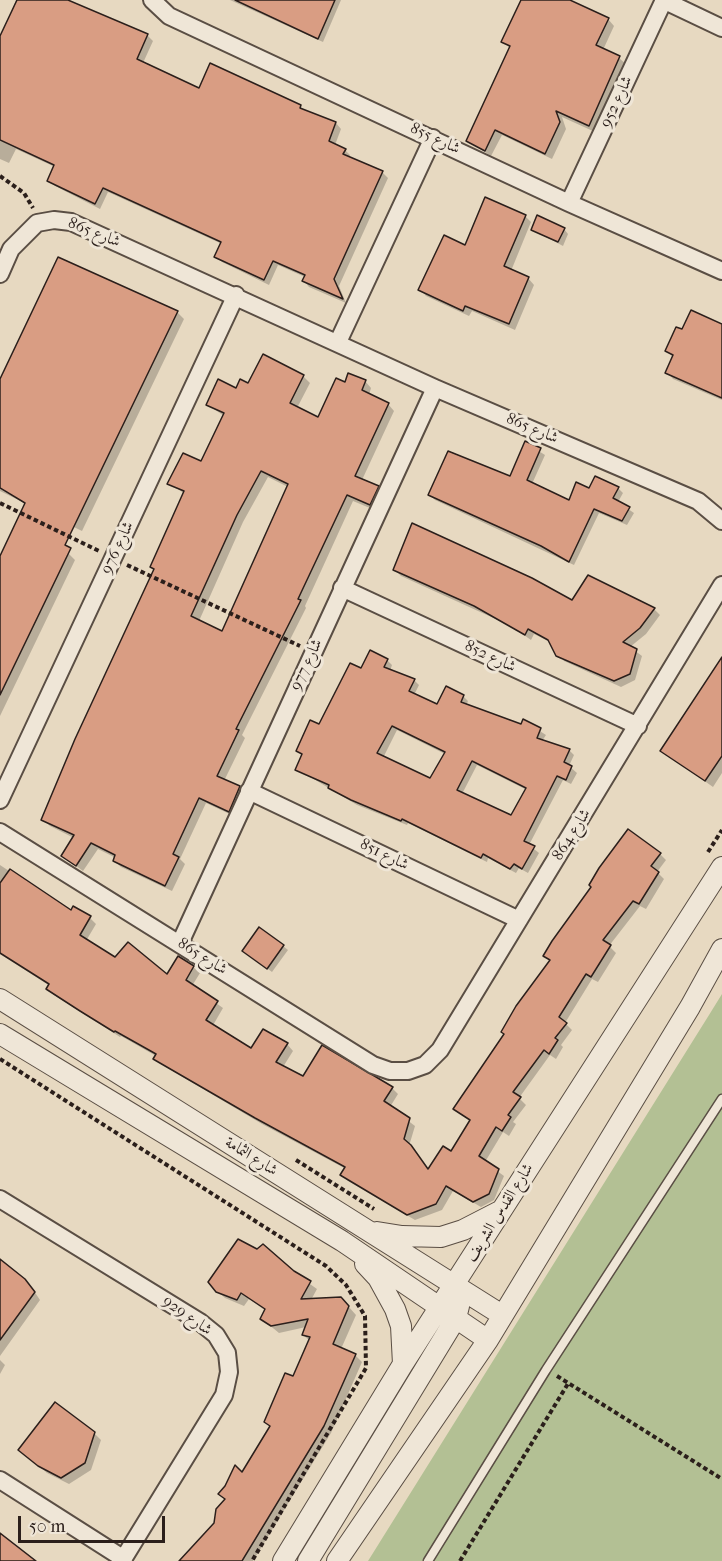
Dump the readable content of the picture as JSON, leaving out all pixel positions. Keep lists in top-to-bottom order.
{
  "streets": {
    "street": [
      "شارع 952",
      "شارع 855",
      "شارع 865",
      "شارع 976",
      "شارع 852",
      "شارع 977",
      "شارع 864",
      "شارع 851",
      "شارع الثمامة",
      "شارع القدس الشريف",
      "شارع 929"
    ]
  },
  "crossings": [
    ["شارع 952", "شارع 855"],
    ["شارع 865", "شارع 976"],
    ["شارع 865", "شارع 977"],
    ["شارع 865", "شارع 864"],
    ["شارع 852", "شارع 977"],
    ["شارع 852", "شارع 864"],
    ["شارع 977", "شارع 851"],
    ["شارع 864", "شارع 851"],
    ["شارع الثمامة", "شارع القدس الشريف"]
  ],
  "scale_bar": "50 m"
}
